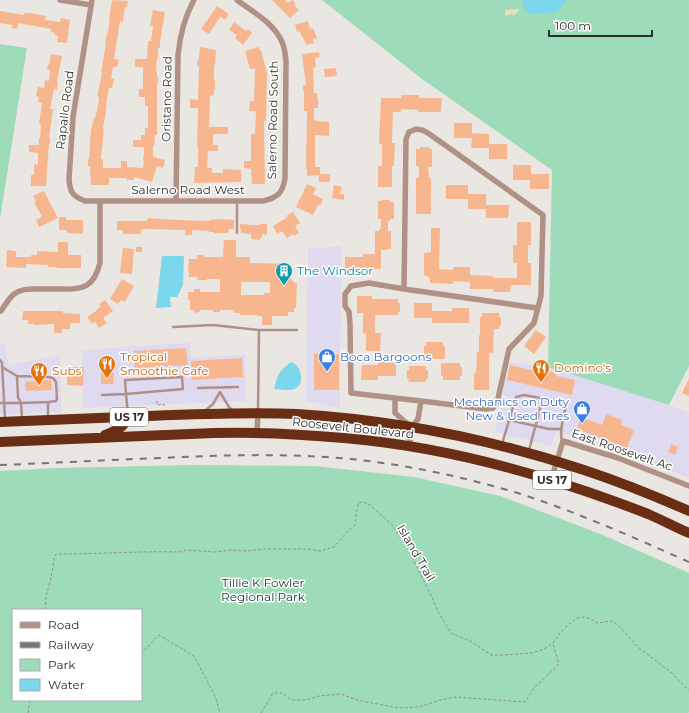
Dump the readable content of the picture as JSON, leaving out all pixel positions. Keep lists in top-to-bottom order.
{
  "streets": {
    "highway": ["US 17", "Roosevelt Boulevard"],
    "street": [
      "Oristano Road",
      "Rapallo Road",
      "Salerno Road South",
      "Salerno Road West",
      "East Roosevelt Ac"
    ],
    "path": ["Island Trail"]
  },
  "crossings": [
    ["Oristano Road", "Salerno Road West"],
    ["Rapallo Road", "Salerno Road West"],
    ["Salerno Road South", "Salerno Road West"],
    ["Roosevelt Boulevard", "East Roosevelt Ac"]
  ],
  "parks": ["Tillie K Fowler Regional Park"],
  "places": {
    "building": ["The Windsor"],
    "shop": ["Boca Bargoons", "Mechanics on Duty New & Used Tires"],
    "restaurant": ["Tropical Smoothie Cafe", "Domino's", "Subs"]
  },
  "legend": [
    "Road",
    "Railway",
    "Park",
    "Water"
  ],
  "scale_bar": "100 m"
}
